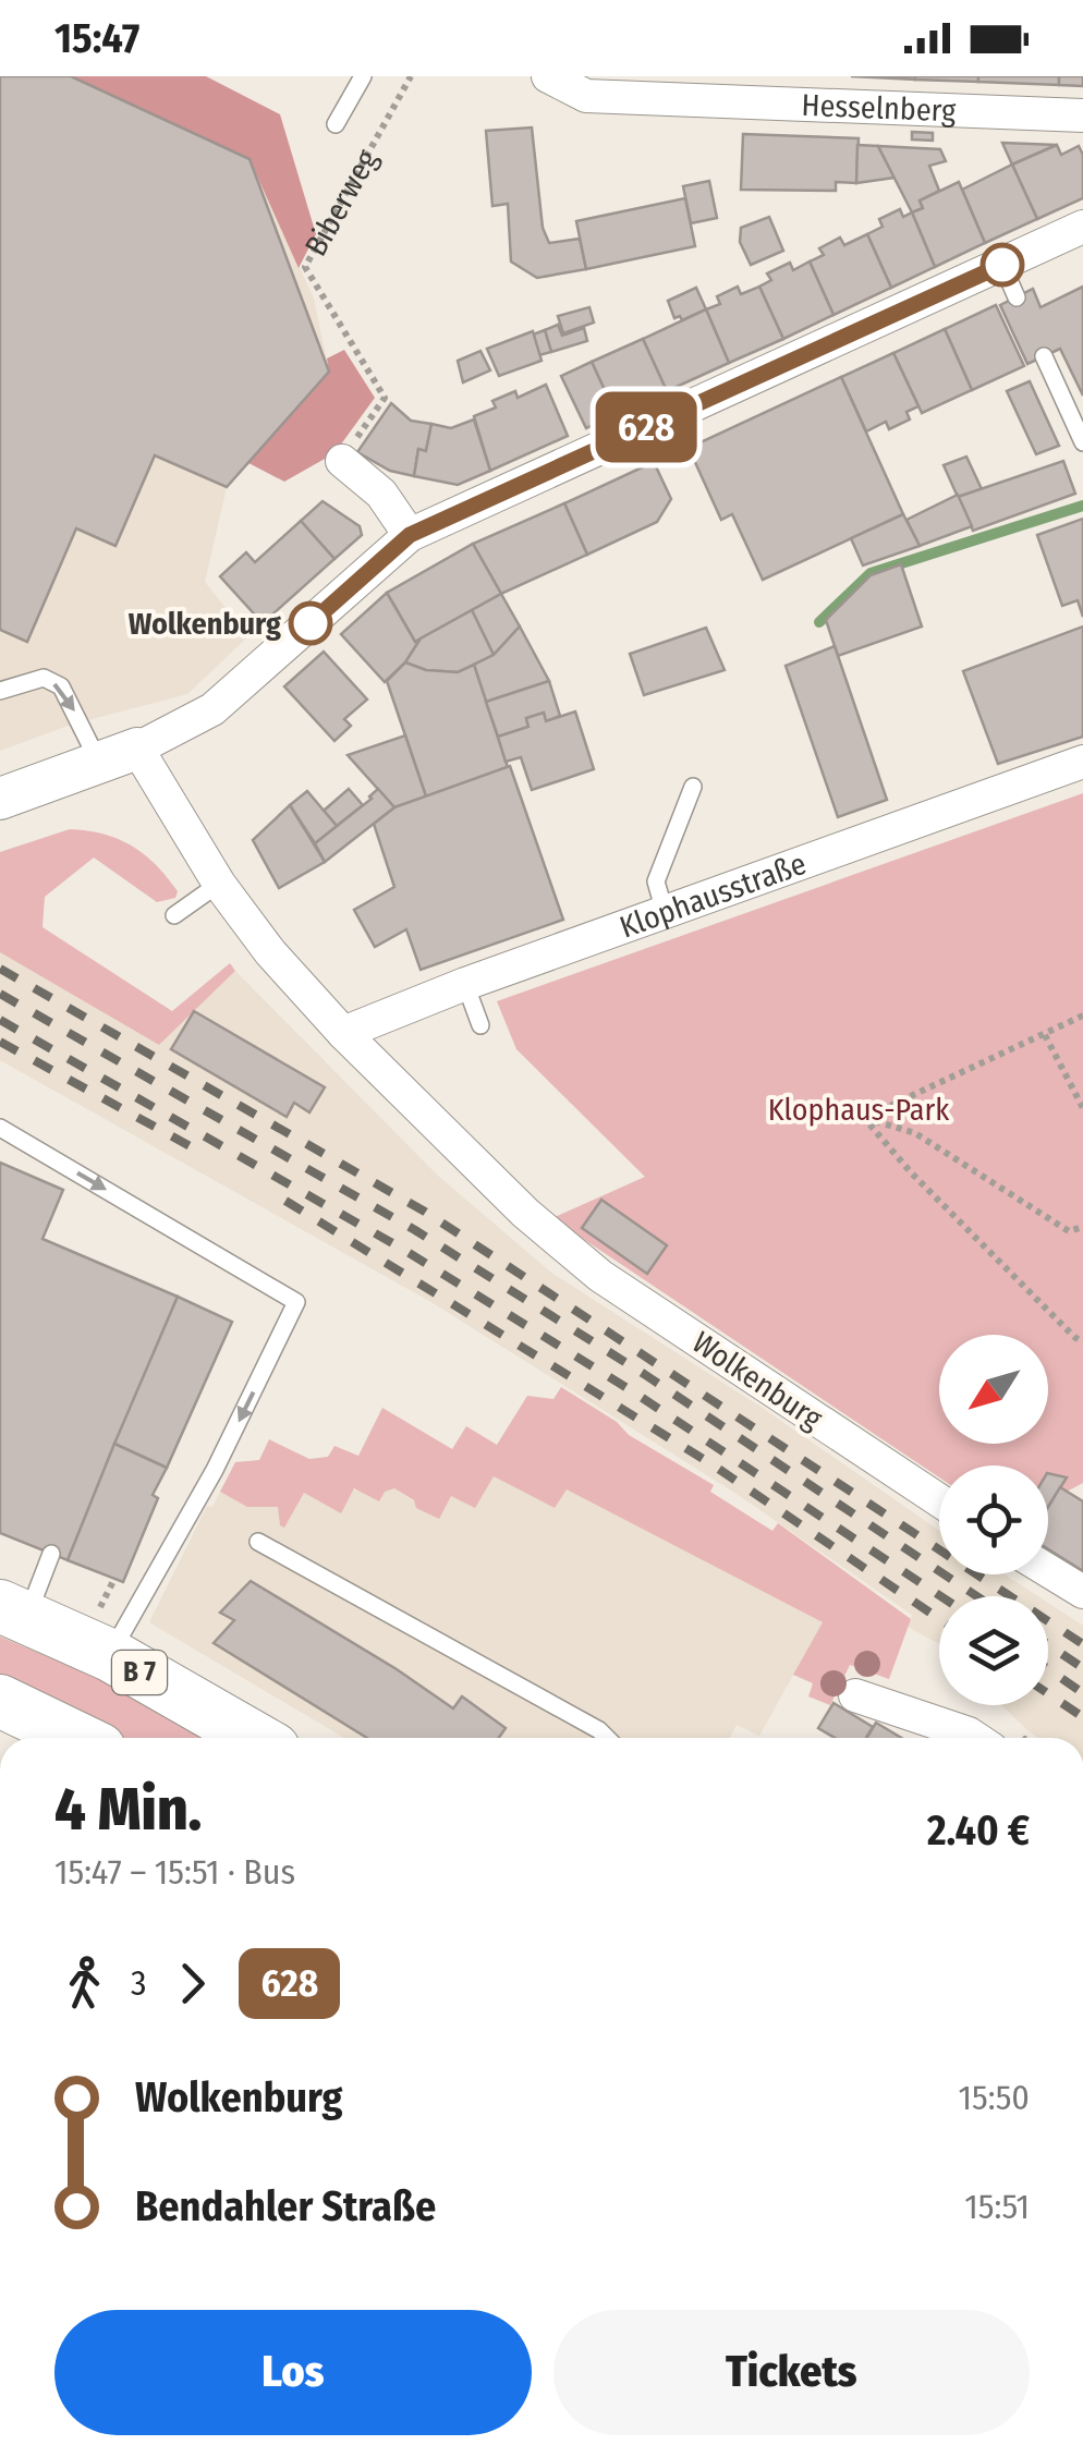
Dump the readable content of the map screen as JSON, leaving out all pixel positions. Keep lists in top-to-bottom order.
{
  "streets": {
    "main road": ["B 7"],
    "street": ["Hesselnberg", "Klophausstraße", "Wolkenburg"],
    "path": ["Biberweg"]
  },
  "crossings": [
    ["Klophausstraße", "Wolkenburg"]
  ],
  "parks": ["Klophaus-Park"],
  "places": ["Wolkenburg"],
  "lines": ["bus line 628"],
  "north": "bottom left",
  "page": {
    "status": "15:47",
    "on_map": "628",
    "heading": ["4 Min.", "15:47 – 15:51 · Bus", "2.40 €"],
    "legs": ["3", "628"],
    "list": [
      {
        "name": "Wolkenburg",
        "value": "15:50"
      },
      {
        "name": "Bendahler Straße",
        "value": "15:51"
      }
    ],
    "buttons": ["Los", "Tickets"]
  }
}
